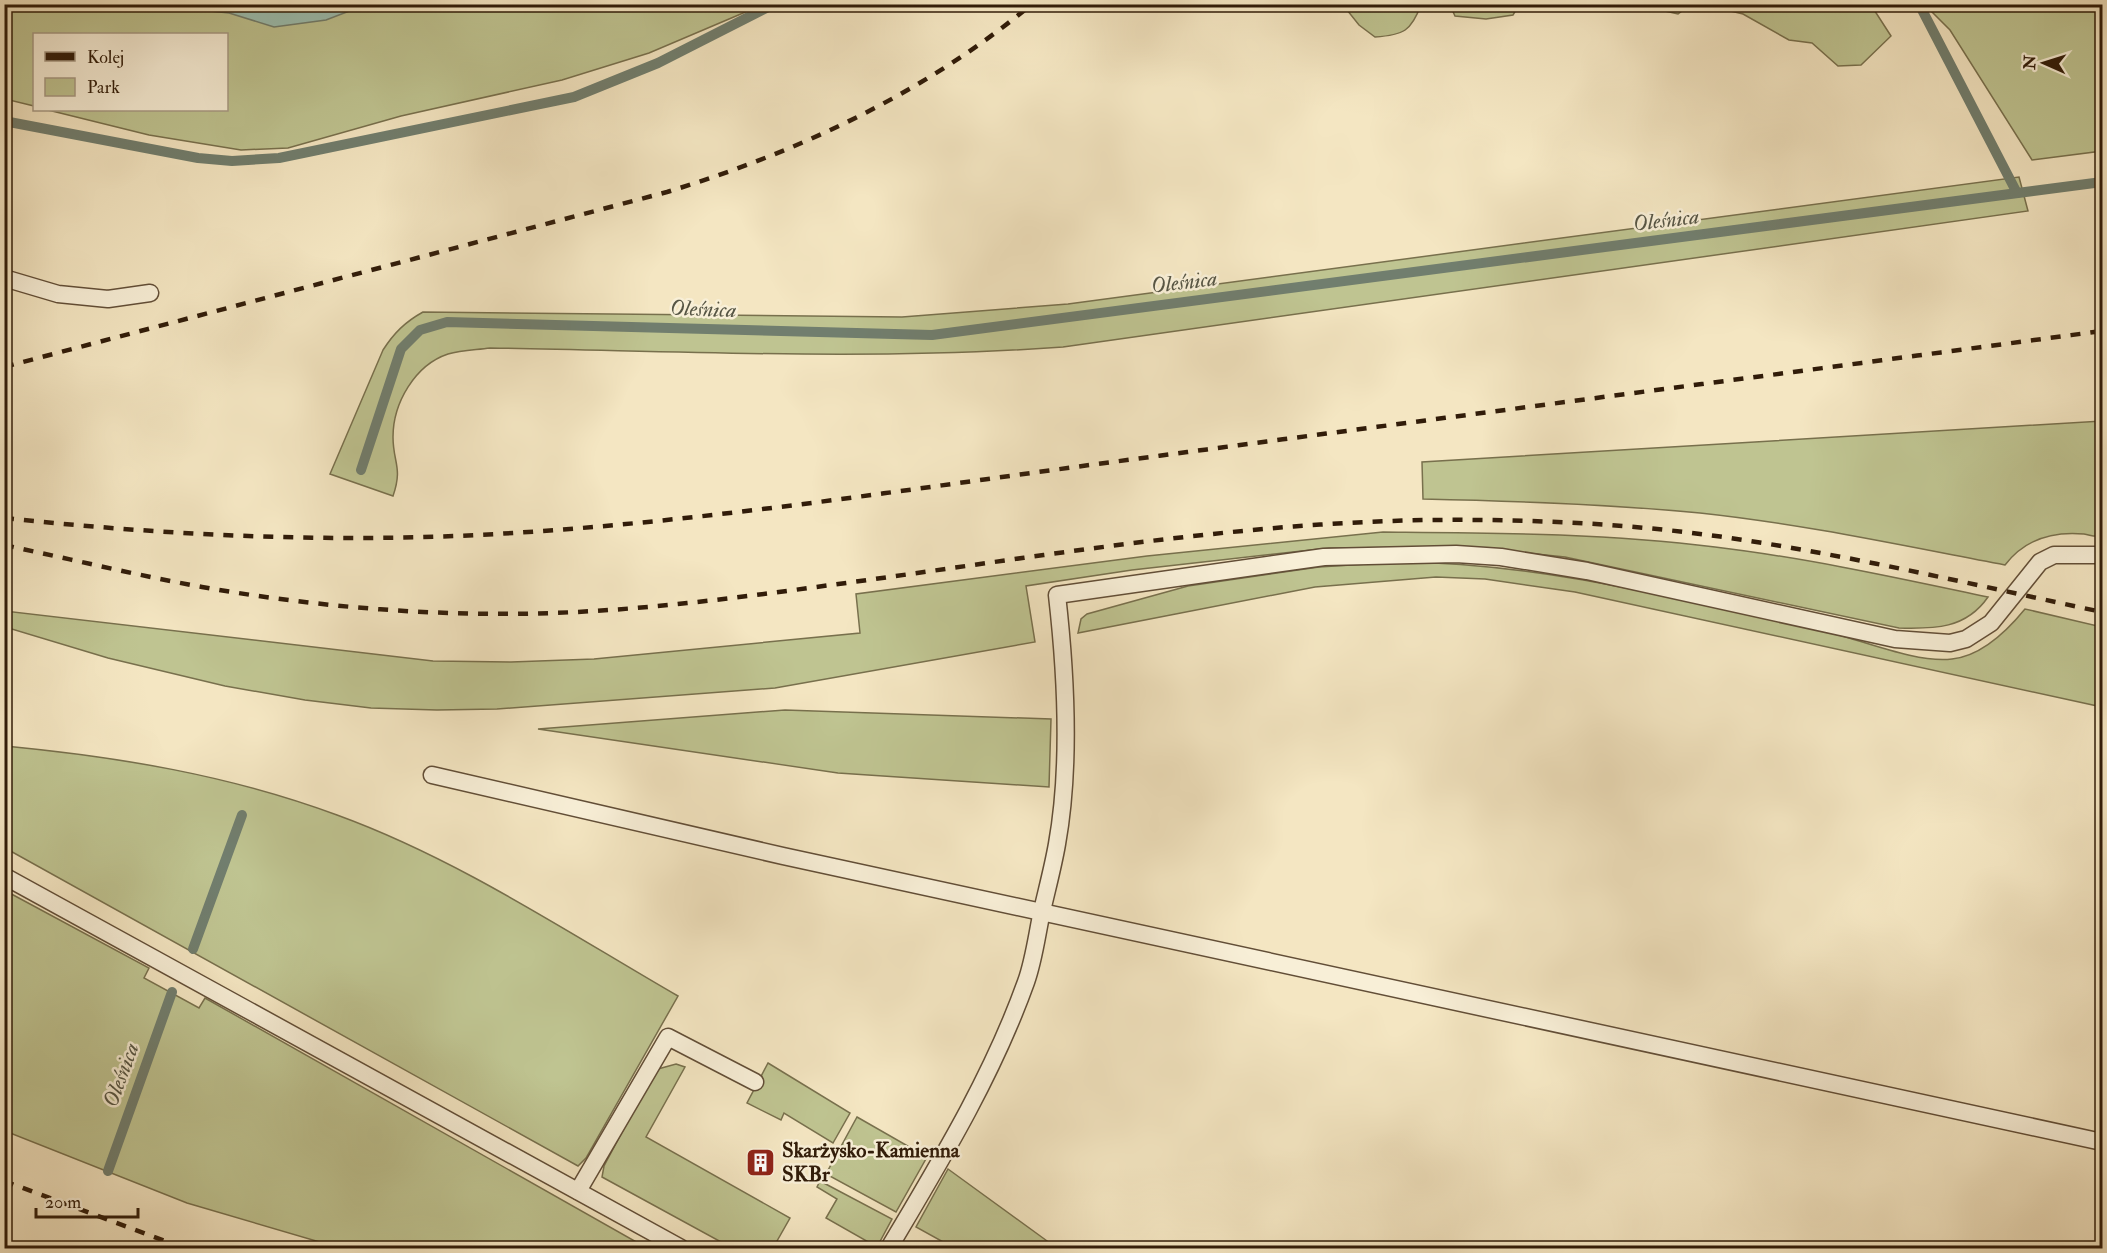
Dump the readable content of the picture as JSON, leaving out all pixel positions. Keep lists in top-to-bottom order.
{
  "water": ["Oleśnica"],
  "places": {
    "building": ["Skarżysko-Kamienna SKBr"]
  },
  "legend": ["Kolej", "Park"],
  "scale_bar": "20 m",
  "north": "left"
}
